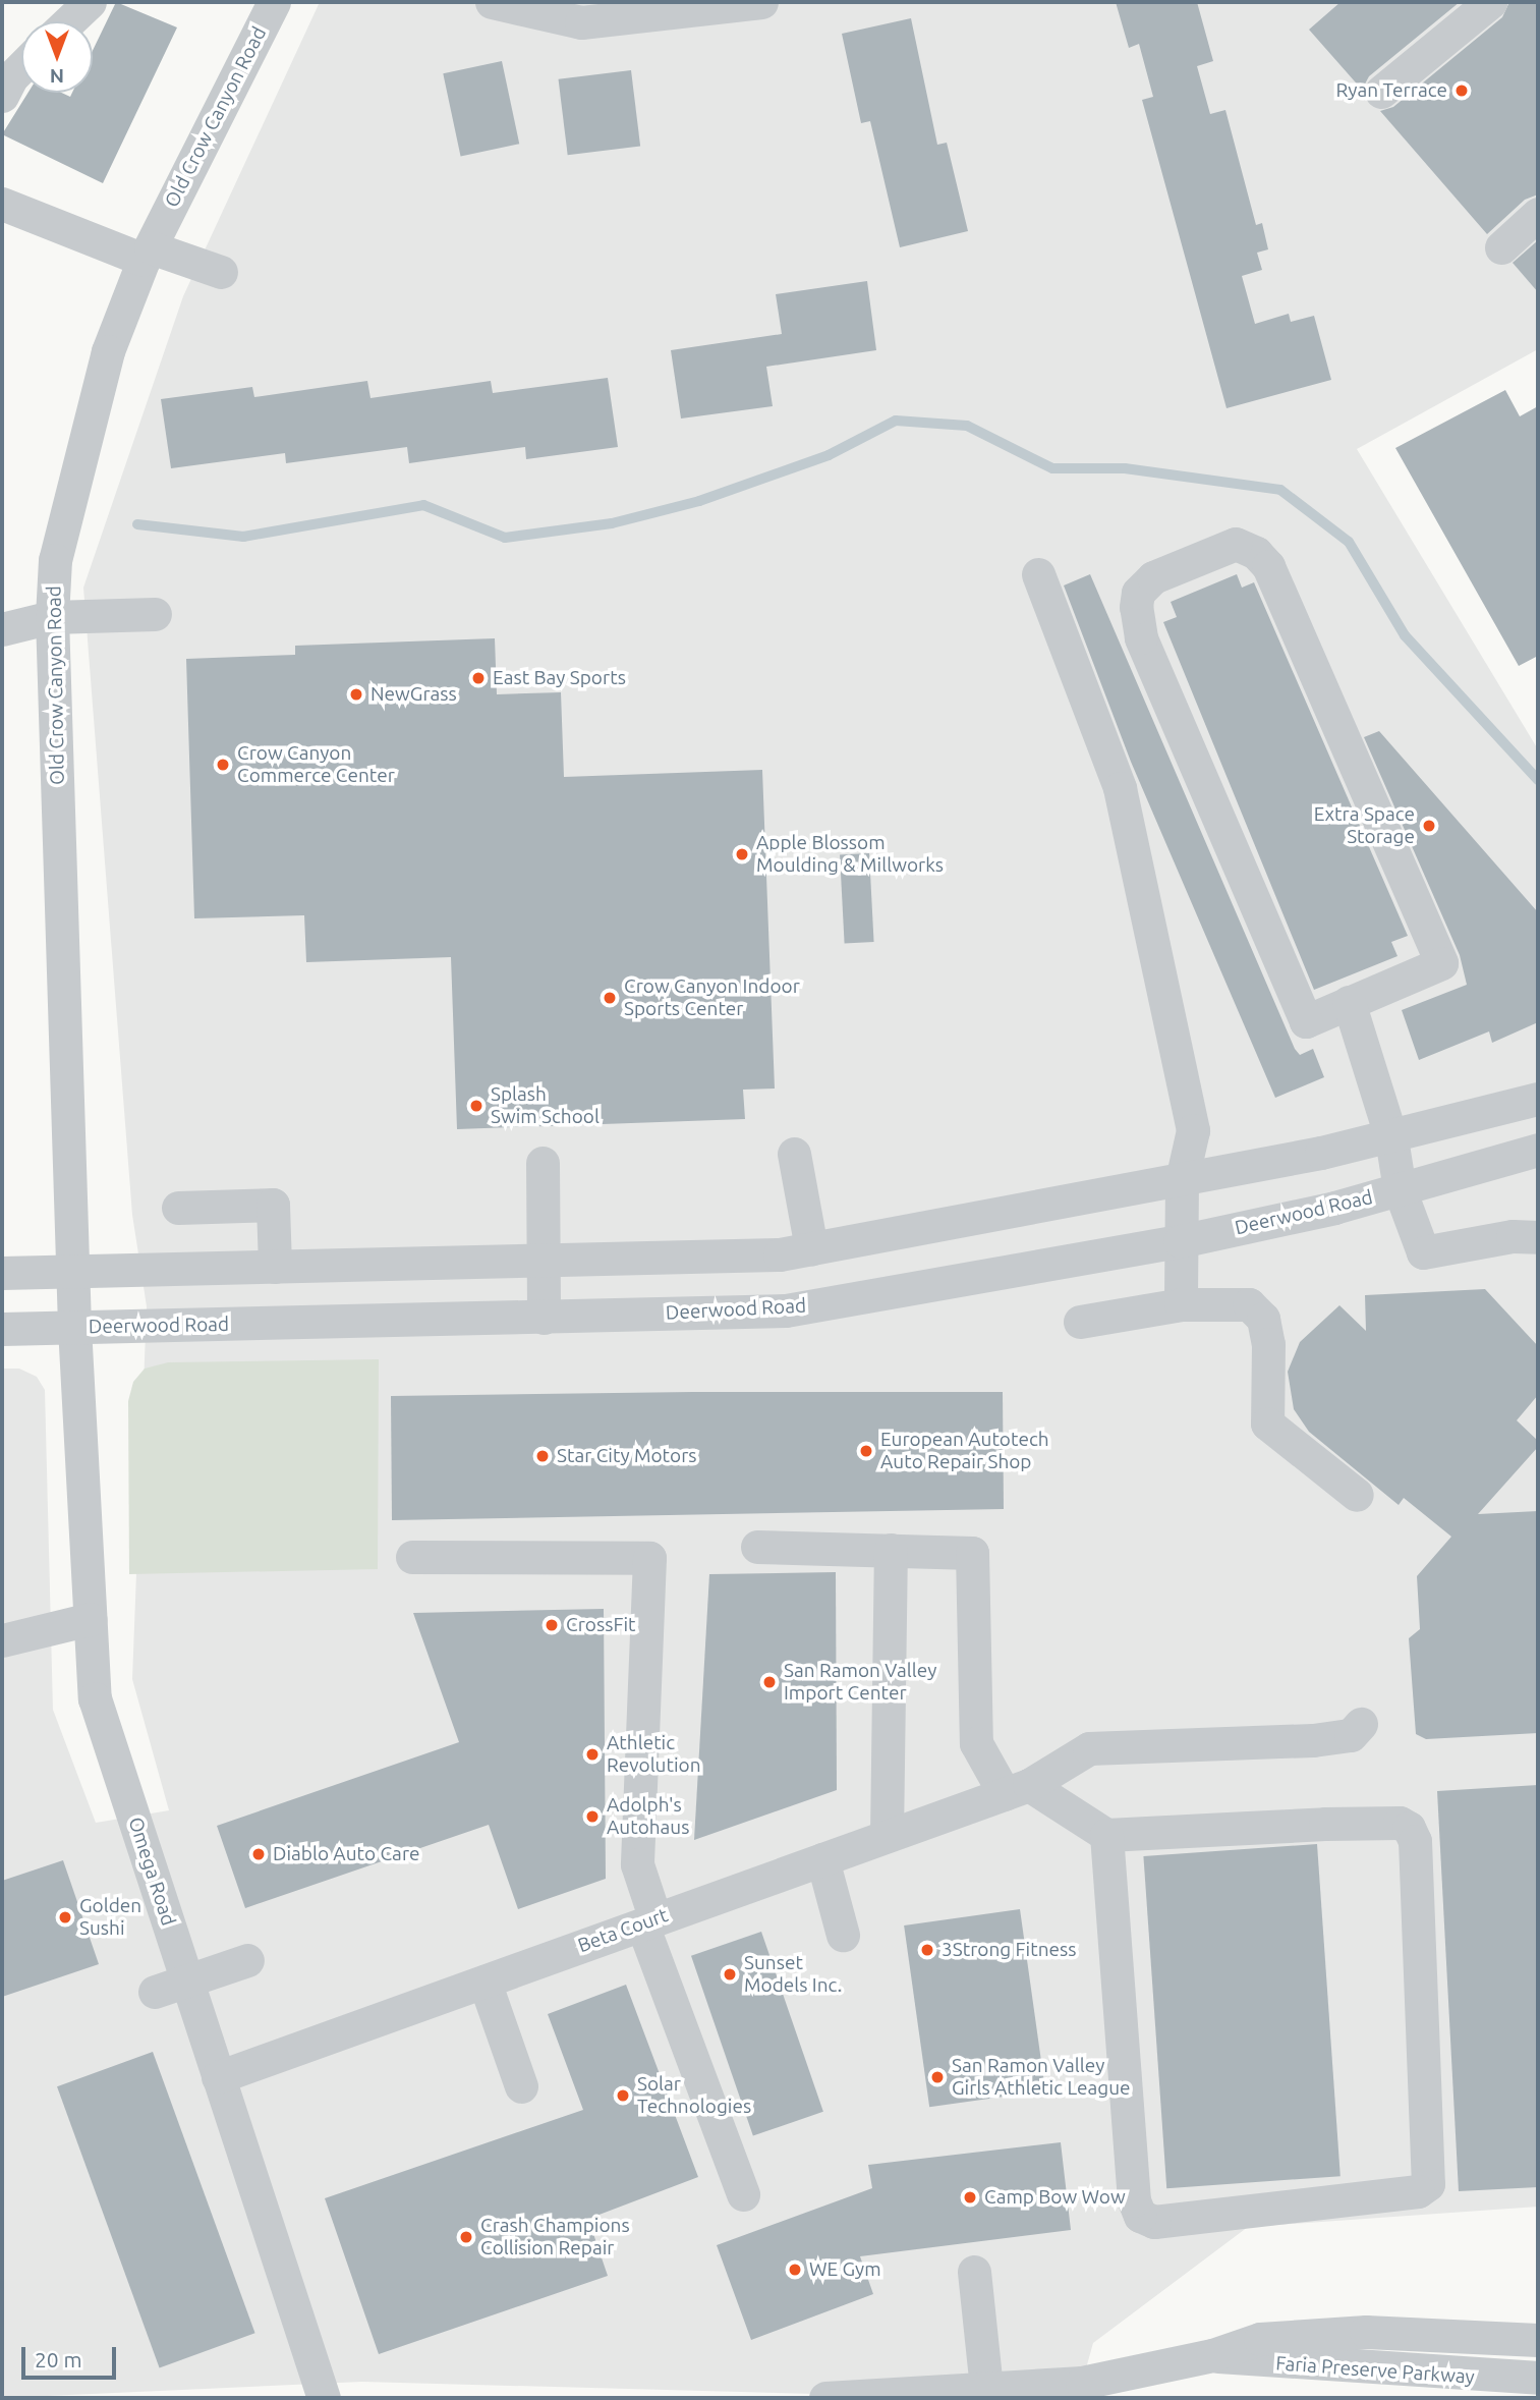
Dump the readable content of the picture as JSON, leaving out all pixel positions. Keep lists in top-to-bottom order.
{
  "streets": {
    "street": [
      "Old Crow Canyon Road",
      "Deerwood Road",
      "Omega Road",
      "Beta Court",
      "Faria Preserve Parkway"
    ]
  },
  "crossings": [
    ["Old Crow Canyon Road", "Deerwood Road"],
    ["Old Crow Canyon Road", "Omega Road"],
    ["Deerwood Road", "Omega Road"],
    ["Omega Road", "Beta Court"]
  ],
  "places": [
    "Ryan Terrace",
    "East Bay Sports",
    "NewGrass",
    "Crow Canyon Commerce Center",
    "Extra Space Storage",
    "Apple Blossom Moulding & Millworks",
    "Crow Canyon Indoor Sports Center",
    "Splash Swim School",
    "European Autotech Auto Repair Shop",
    "Star City Motors",
    "CrossFit",
    "San Ramon Valley Import Center",
    "Athletic Revolution",
    "Adolph's Autohaus",
    "Diablo Auto Care",
    "Golden Sushi",
    "3Strong Fitness",
    "Sunset Models Inc.",
    "San Ramon Valley Girls Athletic League",
    "Solar Technologies",
    "Camp Bow Wow",
    "Crash Champions Collision Repair",
    "WE Gym"
  ],
  "scale_bar": "20 m",
  "north": "bottom"
}
